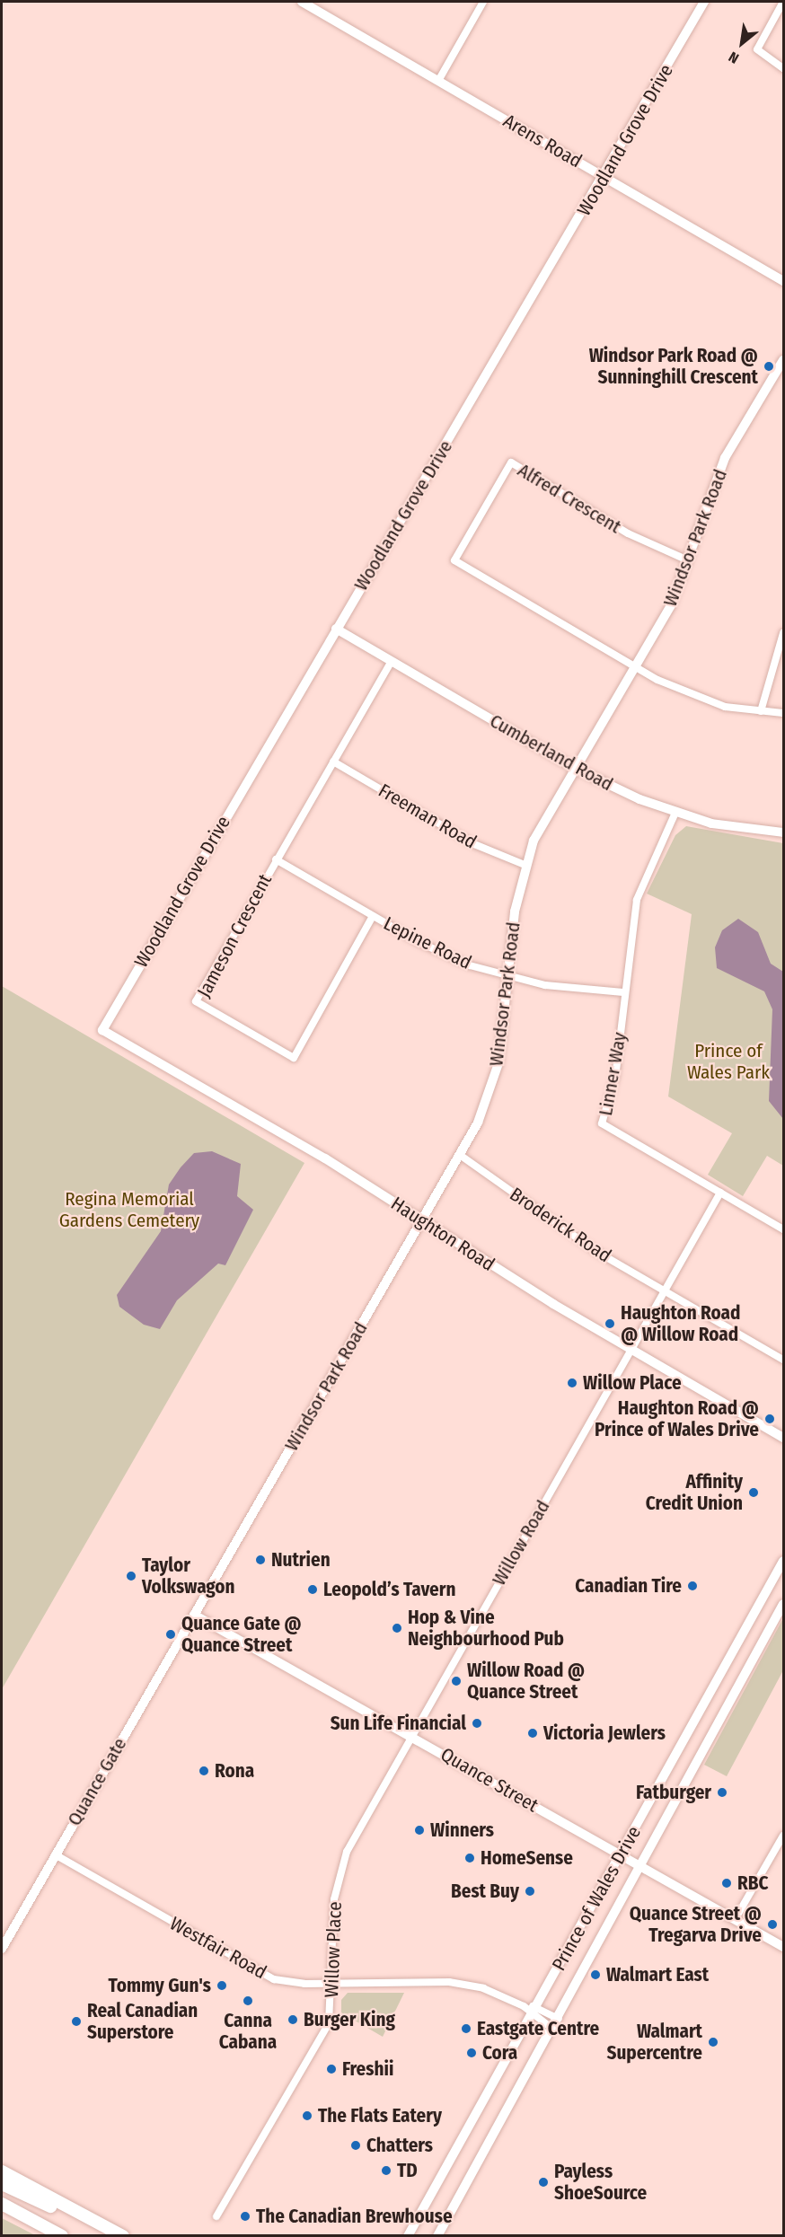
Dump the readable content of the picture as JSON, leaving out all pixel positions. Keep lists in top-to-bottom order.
{
  "streets": {
    "street": [
      "Woodland Grove Drive",
      "Arens Road",
      "Alfred Crescent",
      "Windsor Park Road",
      "Cumberland Road",
      "Freeman Road",
      "Jameson Crescent",
      "Lepine Road",
      "Linner Way",
      "Broderick Road",
      "Haughton Road",
      "Willow Road",
      "Quance Street",
      "Quance Gate",
      "Prince of Wales Drive",
      "Westfair Road",
      "Willow Place"
    ]
  },
  "crossings": [
    ["Woodland Grove Drive", "Arens Road"],
    ["Woodland Grove Drive", "Cumberland Road"],
    ["Woodland Grove Drive", "Haughton Road"],
    ["Alfred Crescent", "Windsor Park Road"],
    ["Windsor Park Road", "Cumberland Road"],
    ["Windsor Park Road", "Freeman Road"],
    ["Windsor Park Road", "Lepine Road"],
    ["Windsor Park Road", "Broderick Road"],
    ["Windsor Park Road", "Haughton Road"],
    ["Windsor Park Road", "Quance Street"],
    ["Windsor Park Road", "Quance Gate"],
    ["Cumberland Road", "Jameson Crescent"],
    ["Cumberland Road", "Linner Way"],
    ["Freeman Road", "Jameson Crescent"],
    ["Jameson Crescent", "Lepine Road"],
    ["Lepine Road", "Linner Way"],
    ["Haughton Road", "Willow Road"],
    ["Willow Road", "Quance Street"],
    ["Willow Road", "Willow Place"],
    ["Quance Street", "Quance Gate"],
    ["Quance Street", "Prince of Wales Drive"],
    ["Quance Street", "Willow Place"],
    ["Quance Gate", "Westfair Road"],
    ["Prince of Wales Drive", "Westfair Road"],
    ["Westfair Road", "Willow Place"]
  ],
  "parks": ["Prince of Wales Park", "Regina Memorial Gardens Cemetery"],
  "places": [
    "Windsor Park Road @ Sunninghill Crescent",
    "Haughton Road @ Willow Road",
    "Willow Place",
    "Haughton Road @ Prince of Wales Drive",
    "Affinity Credit Union",
    "Nutrien",
    "Taylor Volkswagon",
    "Canadian Tire",
    "Leopold’s Tavern",
    "Hop & Vine Neighbourhood Pub",
    "Quance Gate @ Quance Street",
    "Willow Road @ Quance Street",
    "Sun Life Financial",
    "Victoria Jewlers",
    "Rona",
    "Fatburger",
    "Winners",
    "HomeSense",
    "RBC",
    "Best Buy",
    "Quance Street @ Tregarva Drive",
    "Walmart East",
    "Tommy Gun's",
    "Canna Cabana",
    "Burger King",
    "Real Canadian Superstore",
    "Eastgate Centre",
    "Walmart Supercentre",
    "Cora",
    "Freshii",
    "The Flats Eatery",
    "Chatters",
    "TD",
    "Payless ShoeSource",
    "The Canadian Brewhouse"
  ],
  "north": "bottom left"
}
